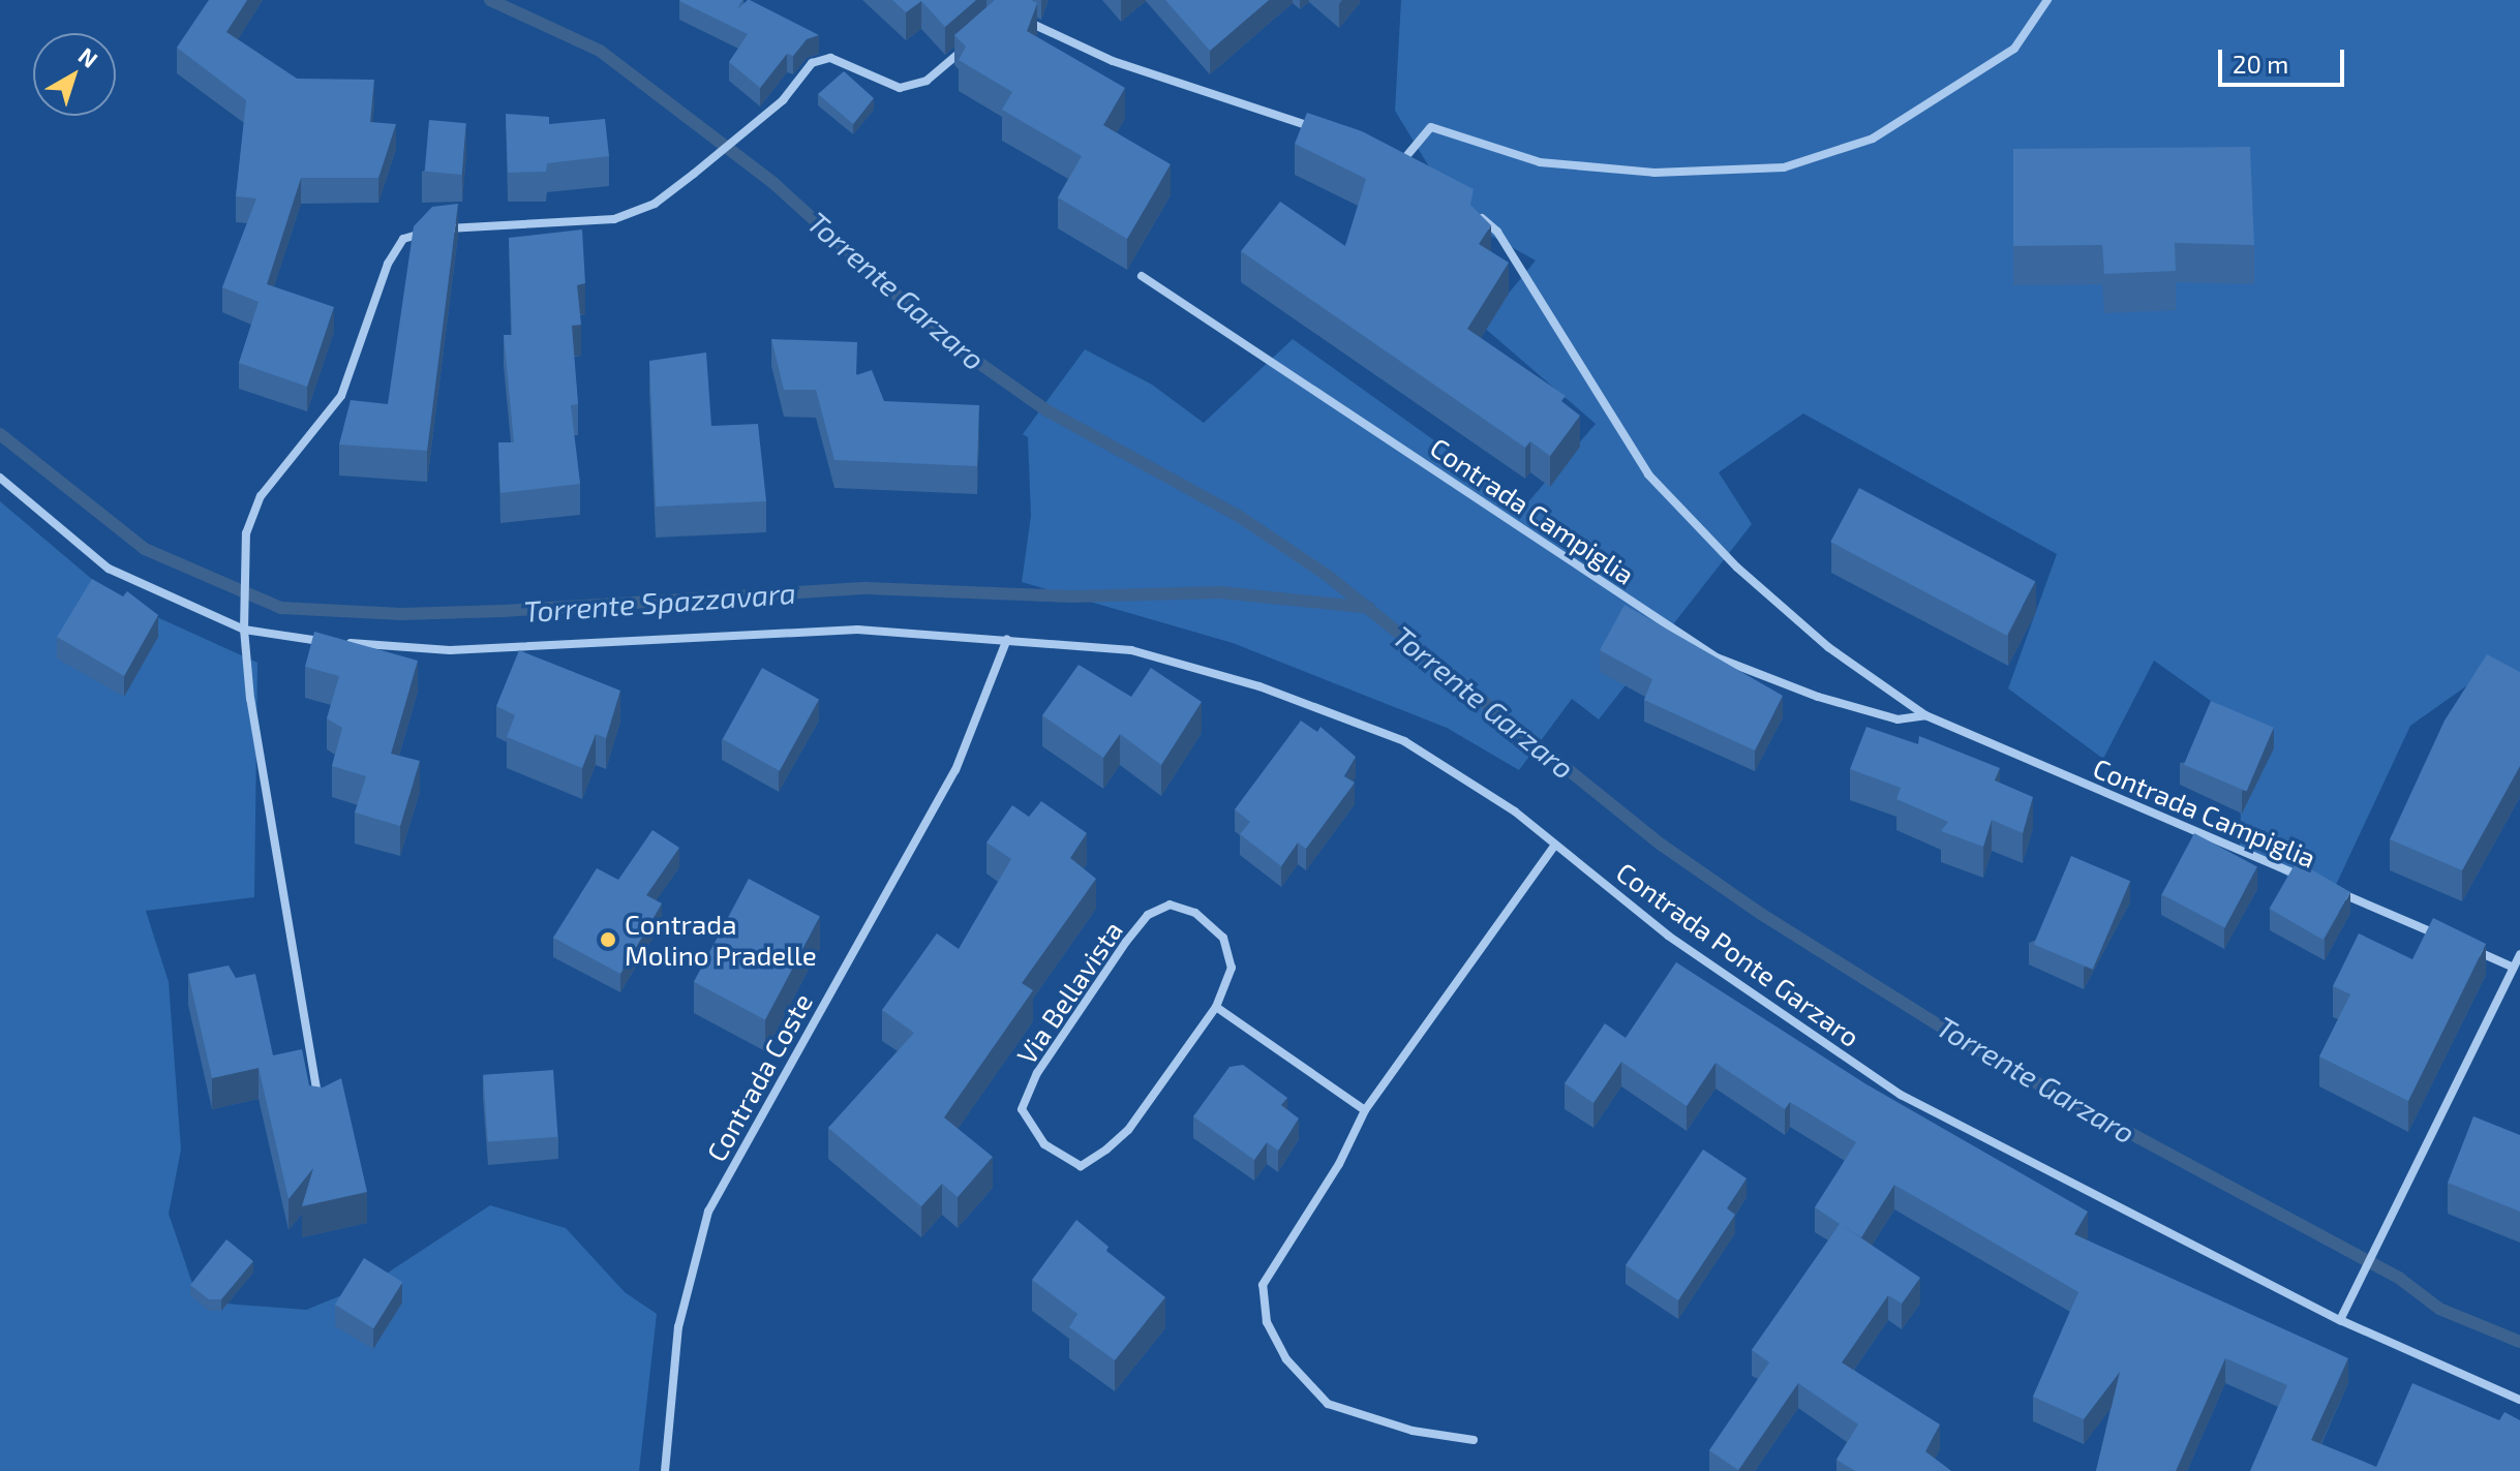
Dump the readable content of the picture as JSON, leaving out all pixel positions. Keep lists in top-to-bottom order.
{
  "streets": {
    "street": [
      "Contrada Campiglia",
      "Contrada Ponte Garzaro",
      "Via Bellavista",
      "Contrada Coste"
    ]
  },
  "crossings": [
    ["Contrada Ponte Garzaro", "Contrada Coste"]
  ],
  "water": ["Torrente Garzaro", "Torrente Spazzavara"],
  "places": ["Contrada Molino Pradelle"],
  "scale_bar": "20 m",
  "north": "top right"
}
